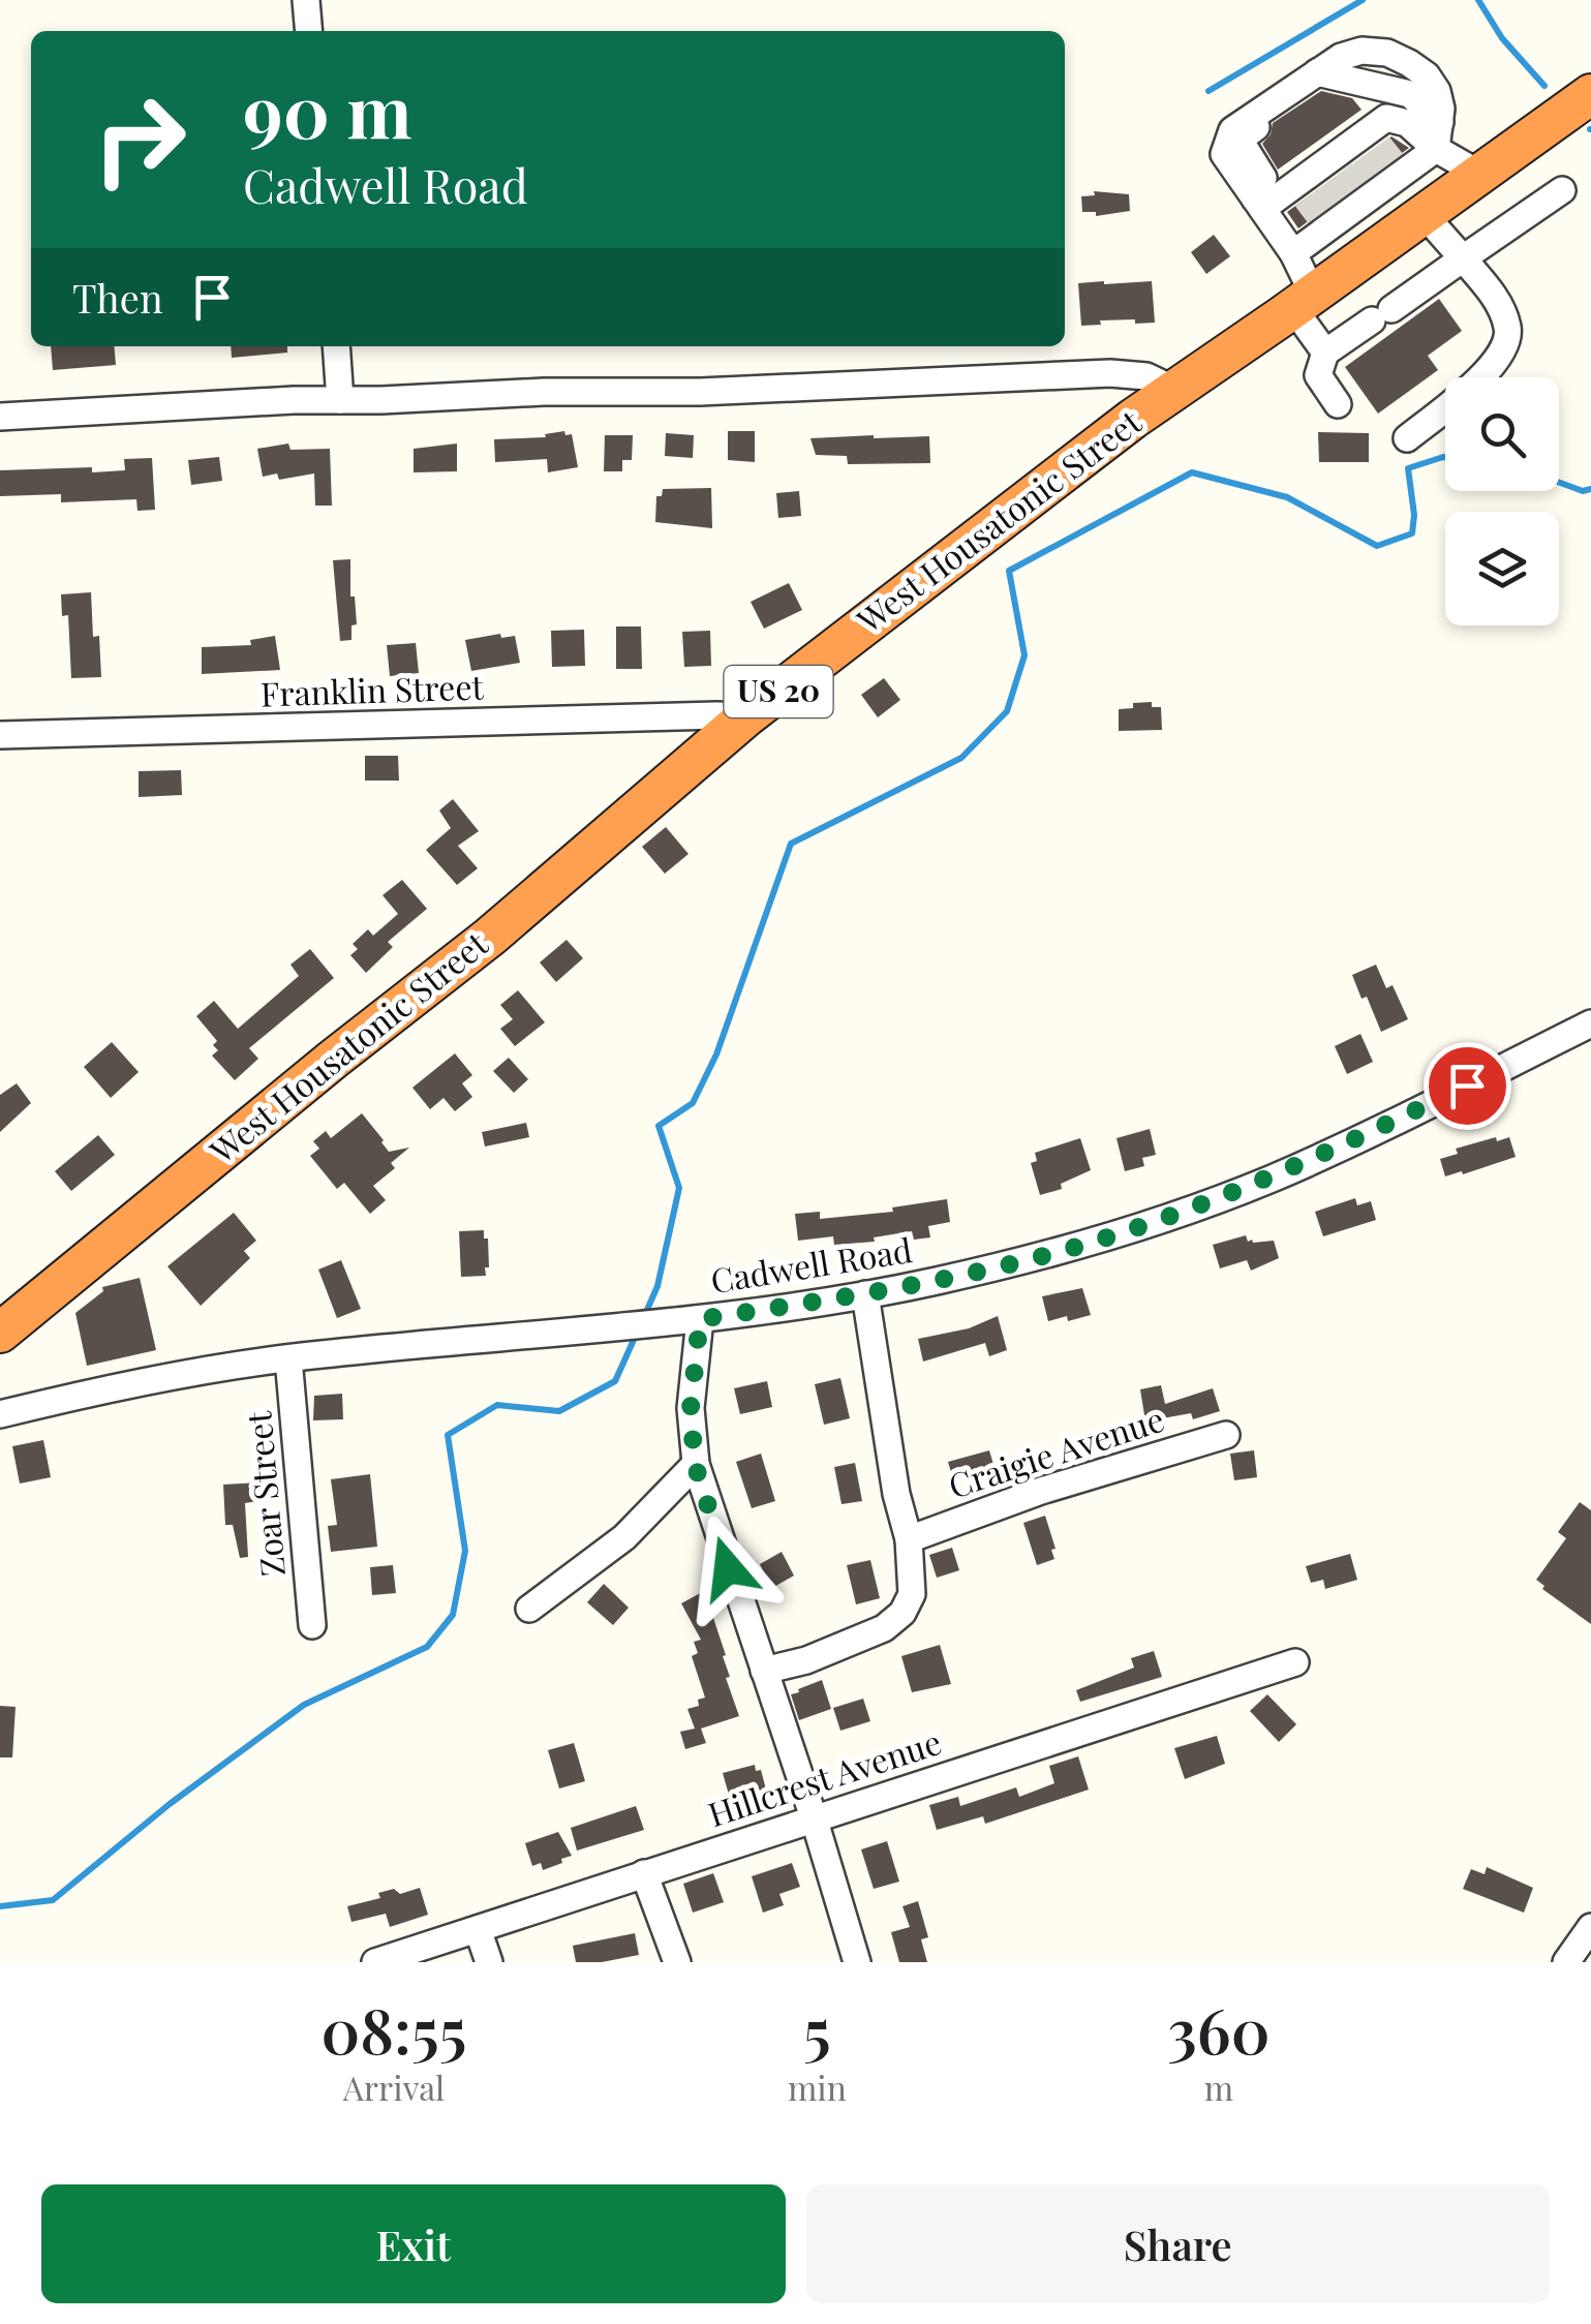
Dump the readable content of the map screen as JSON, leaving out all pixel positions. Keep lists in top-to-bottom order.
{
  "streets": {
    "highway": ["West Housatonic Street", "US 20"],
    "street": [
      "Franklin Street",
      "Cadwell Road",
      "Craigie Avenue",
      "Zoar Street",
      "Hillcrest Avenue"
    ]
  },
  "crossings": [
    ["West Housatonic Street", "Franklin Street"],
    ["Cadwell Road", "Zoar Street"]
  ],
  "page": {
    "turn": ["90 m", "Cadwell Road"],
    "then": "Then",
    "eta": [
      "08:55",
      "Arrival",
      "5",
      "min",
      "360",
      "m"
    ],
    "buttons": ["Exit", "Share"]
  }
}
